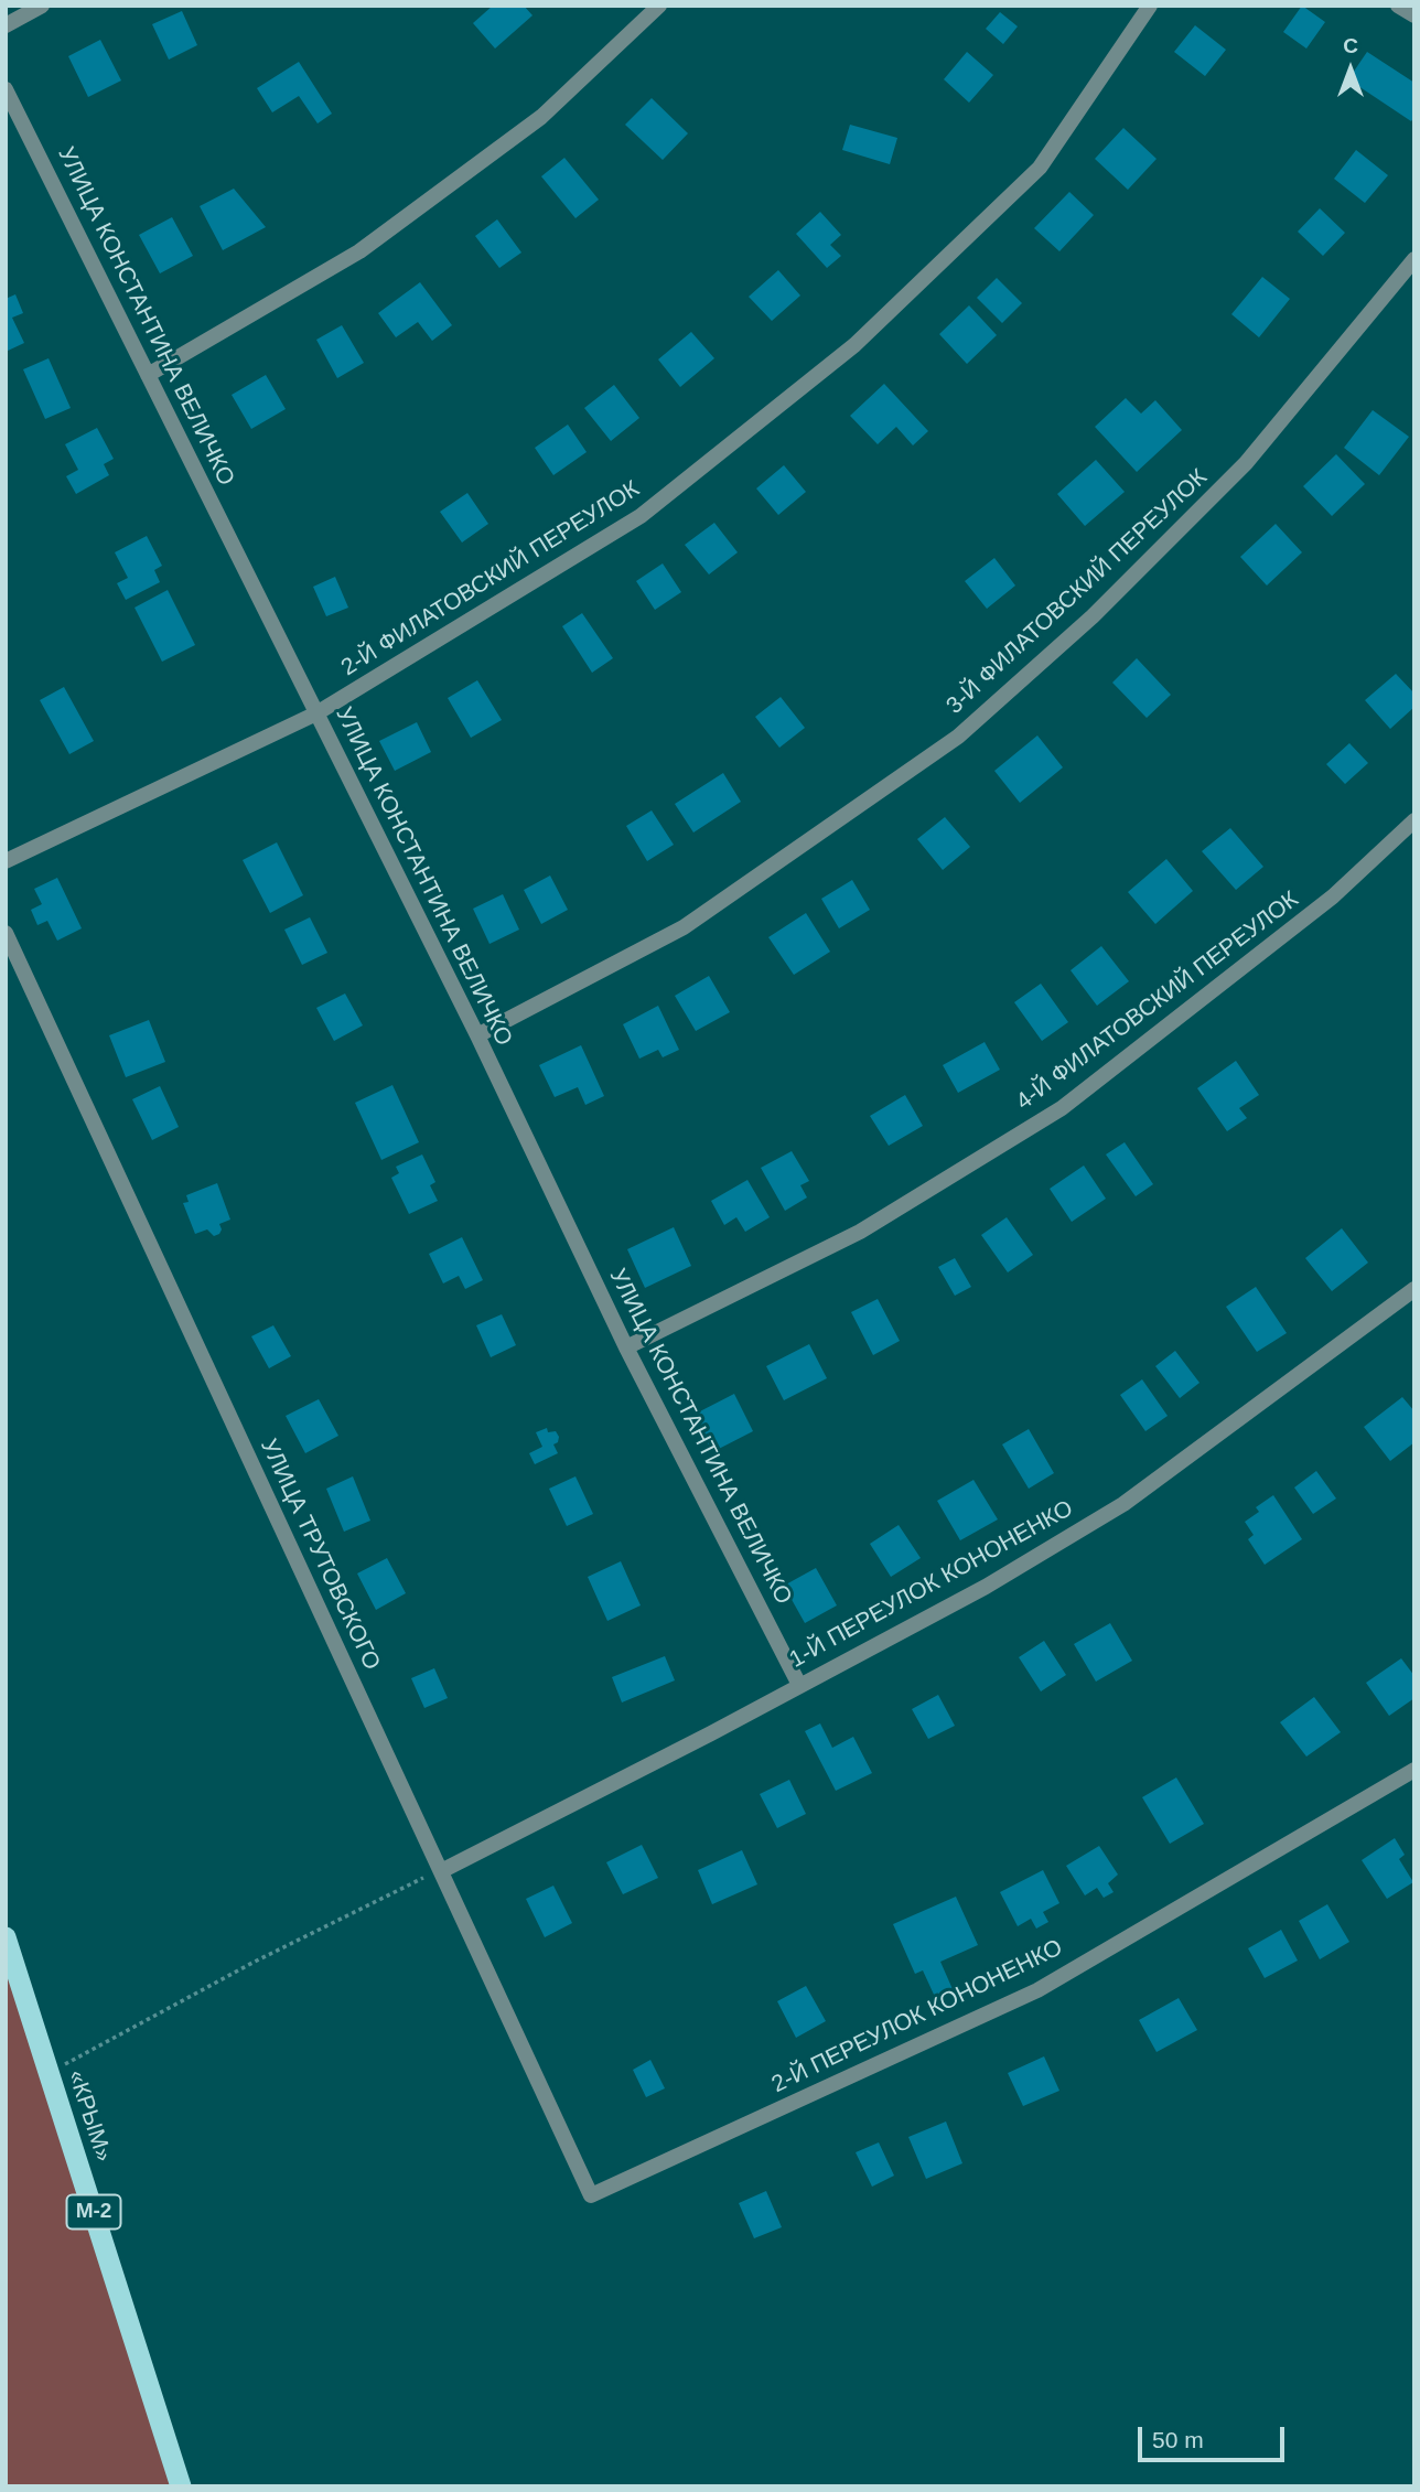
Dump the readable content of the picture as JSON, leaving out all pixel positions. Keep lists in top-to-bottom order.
{
  "streets": {
    "highway": ["«КРЫМ»", "М-2"],
    "street": [
      "УЛИЦА КОНСТАНТИНА ВЕЛИЧКО",
      "2-Й ФИЛАТОВСКИЙ ПЕРЕУЛОК",
      "3-Й ФИЛАТОВСКИЙ ПЕРЕУЛОК",
      "4-Й ФИЛАТОВСКИЙ ПЕРЕУЛОК",
      "УЛИЦА ТРУТОВСКОГО",
      "1-Й ПЕРЕУЛОК КОНОНЕНКО",
      "2-Й ПЕРЕУЛОК КОНОНЕНКО"
    ]
  },
  "crossings": [
    ["УЛИЦА КОНСТАНТИНА ВЕЛИЧКО", "2-Й ФИЛАТОВСКИЙ ПЕРЕУЛОК"],
    ["УЛИЦА КОНСТАНТИНА ВЕЛИЧКО", "3-Й ФИЛАТОВСКИЙ ПЕРЕУЛОК"],
    ["УЛИЦА КОНСТАНТИНА ВЕЛИЧКО", "4-Й ФИЛАТОВСКИЙ ПЕРЕУЛОК"],
    ["УЛИЦА КОНСТАНТИНА ВЕЛИЧКО", "1-Й ПЕРЕУЛОК КОНОНЕНКО"],
    ["УЛИЦА ТРУТОВСКОГО", "1-Й ПЕРЕУЛОК КОНОНЕНКО"],
    ["УЛИЦА ТРУТОВСКОГО", "2-Й ПЕРЕУЛОК КОНОНЕНКО"]
  ],
  "scale_bar": "50 m",
  "north": "top"
}
